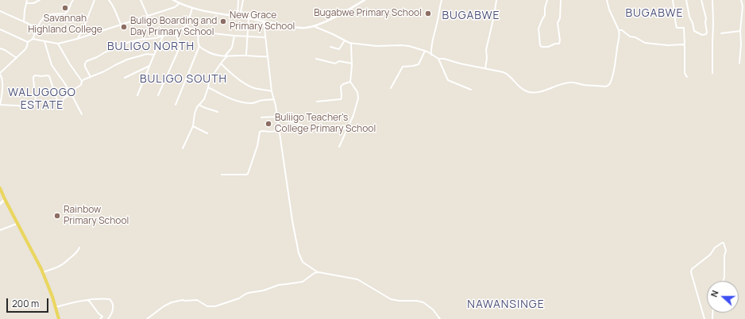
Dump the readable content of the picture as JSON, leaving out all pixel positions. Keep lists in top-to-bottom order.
{
  "districts": [
    "BUGABWE",
    "BUGABWE",
    "BULIGO NORTH",
    "BULIGO SOUTH",
    "WALUGOGO ESTATE",
    "NAWANSINGE"
  ],
  "places": [
    "Savannah Highland College",
    "Bugabwe Primary School",
    "New Grace Primary School",
    "Buligo Boarding and Day Primary School",
    "Buliigo Teacher's College Primary School",
    "Rainbow Primary School"
  ],
  "scale_bar": "200 m",
  "north": "left"
}
